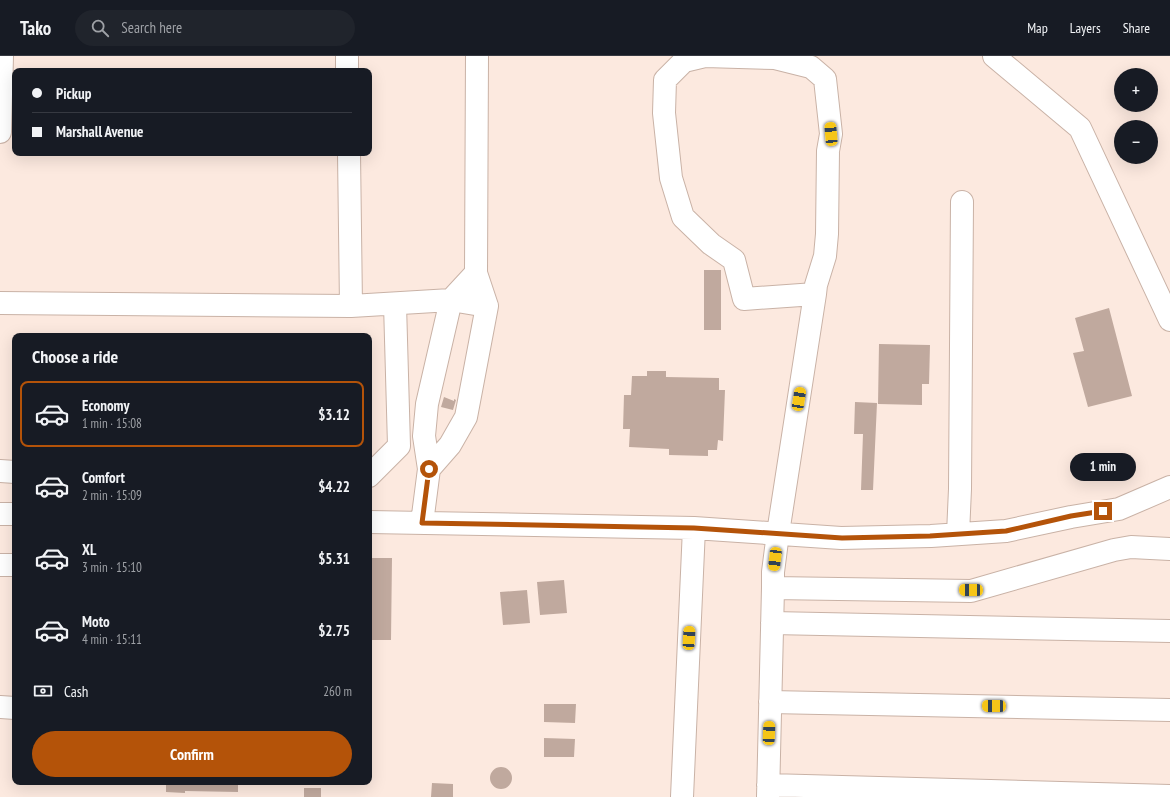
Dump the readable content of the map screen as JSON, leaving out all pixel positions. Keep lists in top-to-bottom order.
{
  "page": {
    "header": "Tako",
    "search": "Search here",
    "nav": ["Map", "Layers", "Share"],
    "map_buttons": ["+", "−"],
    "banner": ["Pickup", "Marshall Avenue"],
    "heading": "Choose a ride",
    "list": [
      {
        "name": "Economy",
        "note": "1 min · 15:08",
        "value": "$3.12"
      },
      {
        "name": "Comfort",
        "note": "2 min · 15:09",
        "value": "$4.22"
      },
      {
        "name": "XL",
        "note": "3 min · 15:10",
        "value": "$5.31"
      },
      {
        "name": "Moto",
        "note": "4 min · 15:11",
        "value": "$2.75"
      }
    ],
    "bubble": "1 min",
    "pay": ["Cash", "260 m"],
    "buttons": "Confirm"
  }
}
